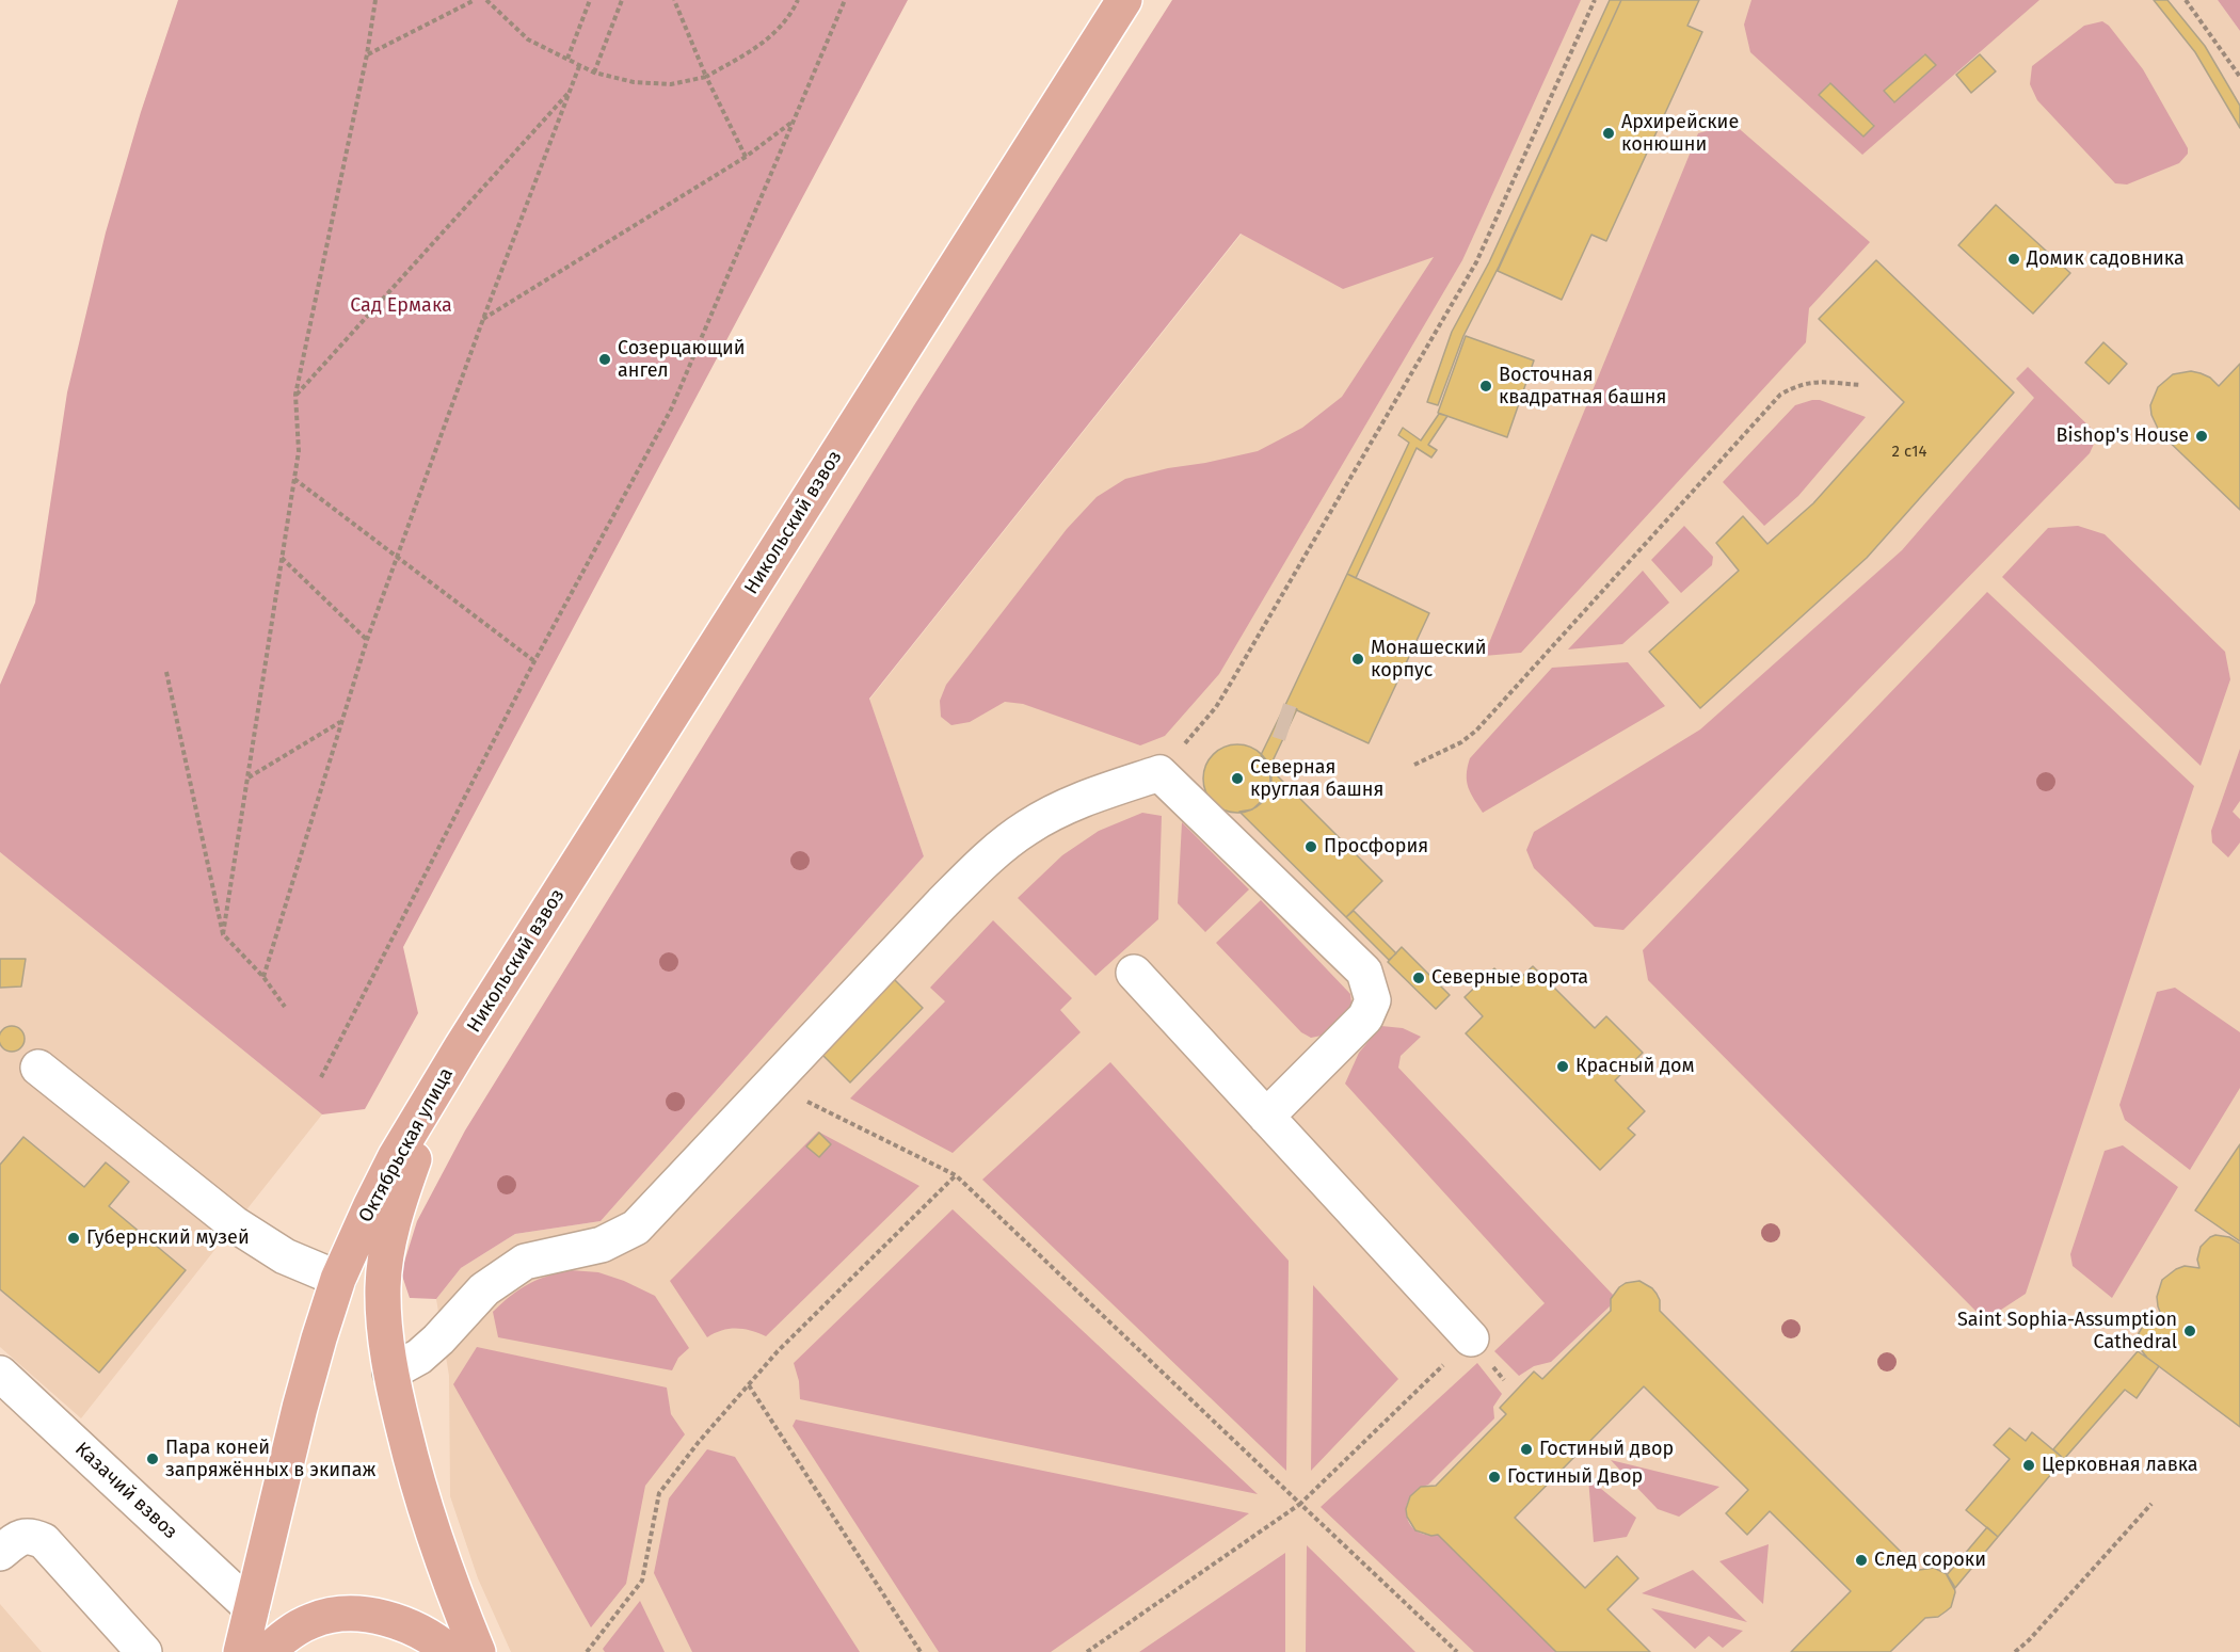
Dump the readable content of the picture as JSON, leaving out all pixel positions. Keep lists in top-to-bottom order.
{
  "streets": {
    "main road": ["Никольский взвоз", "Октябрьская улица"],
    "street": ["Казачий взвоз"]
  },
  "crossings": [
    ["Никольский взвоз", "Октябрьская улица"],
    ["Октябрьская улица", "Казачий взвоз"]
  ],
  "parks": ["Сад Ермака"],
  "places": [
    "Архирейские конюшни",
    "Домик садовника",
    "Созерцающий ангел",
    "Восточная квадратная башня",
    "Bishop's House",
    "Монашеский корпус",
    "Северная круглая башня",
    "Просфория",
    "Северные ворота",
    "Красный дом",
    "Губернский музей",
    "Saint Sophia-Assumption Cathedral",
    "Гостиный двор",
    "Пара коней запряжённых в экипаж",
    "Церковная лавка",
    "Гостиный Двор",
    "След сороки"
  ],
  "house_numbers": ["2 с14"]
}
